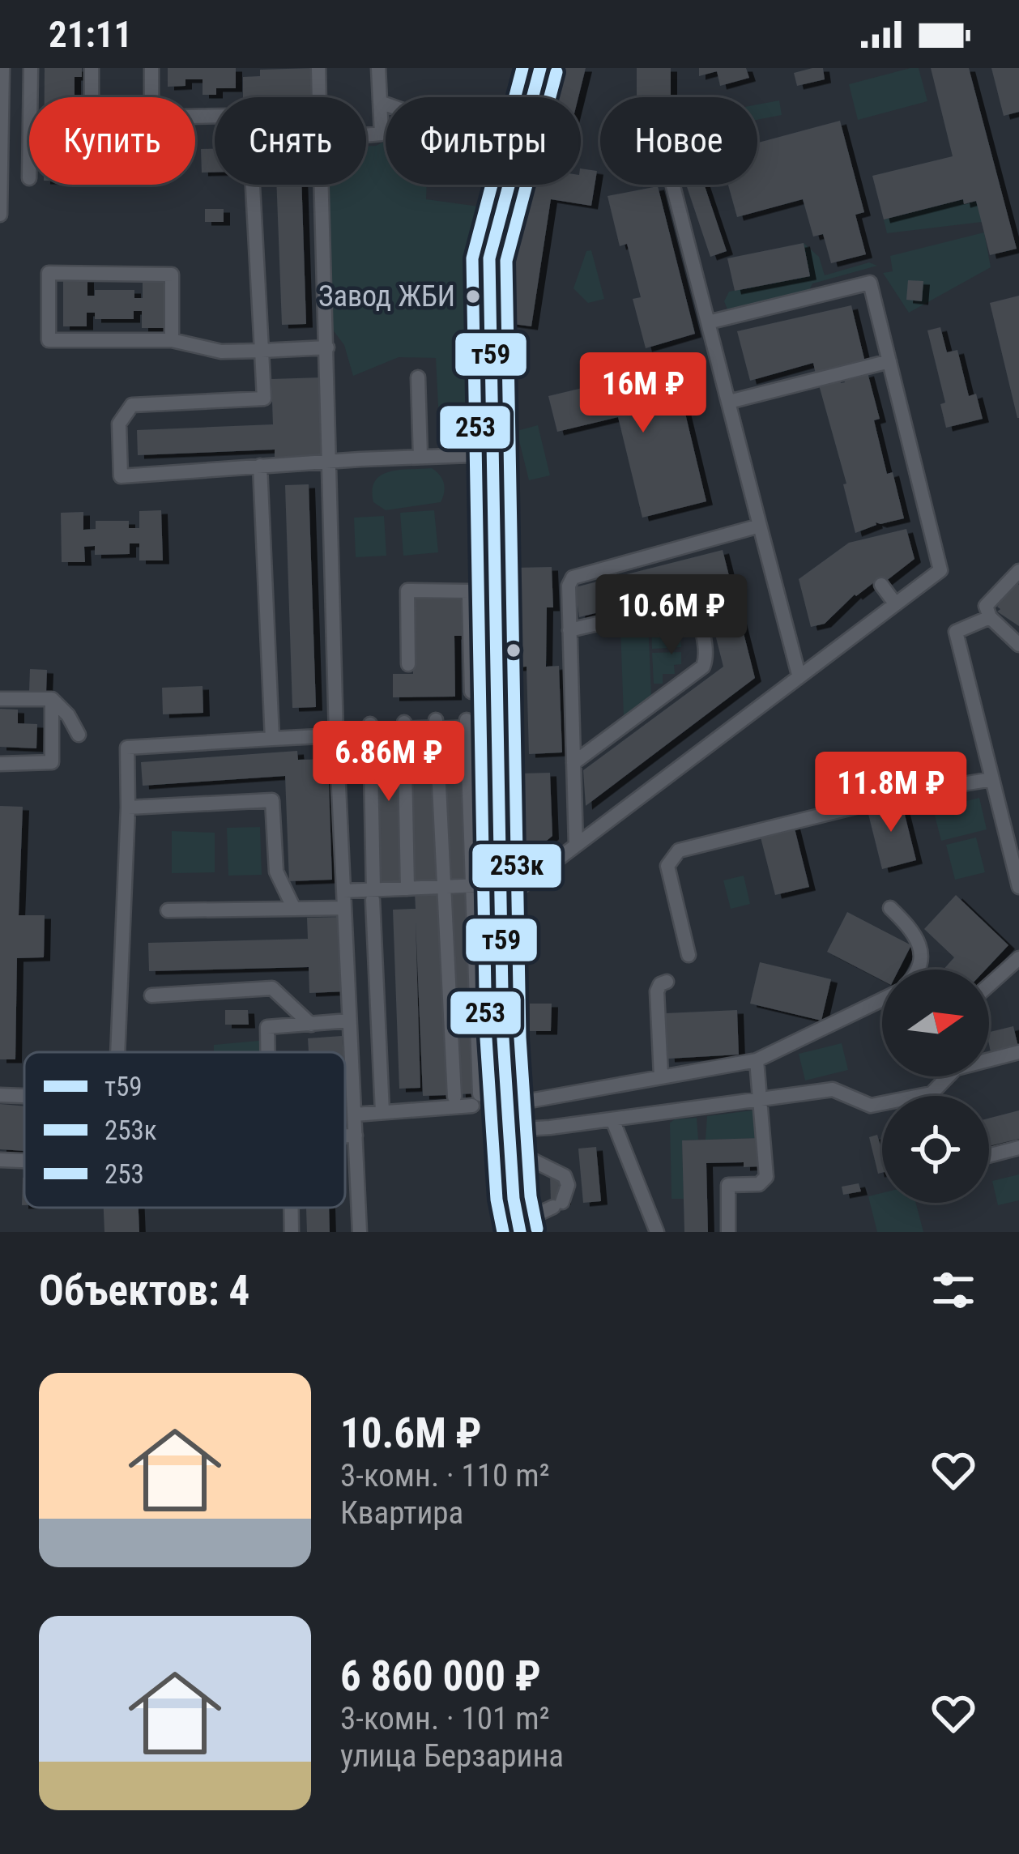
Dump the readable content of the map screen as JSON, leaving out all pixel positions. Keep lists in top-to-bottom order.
{
  "places": ["Завод ЖБИ"],
  "lines": ["transit line т59", "transit line 253", "transit line 253к"],
  "legend": ["т59", "253к", "253"],
  "north": "right",
  "page": {
    "status": "21:11",
    "chip": [
      "Купить",
      "Снять",
      "Фильтры",
      "Новое"
    ],
    "price": [
      "16M ₽",
      "10.6M ₽",
      "6.86M ₽",
      "11.8M ₽"
    ],
    "heading": "Объектов: 4",
    "list": [
      {
        "name": "10.6M ₽",
        "note": "3-комн. · 110 m² · Квартира"
      },
      {
        "name": "6 860 000 ₽",
        "note": "3-комн. · 101 m² · улица Берзарина"
      }
    ]
  }
}
